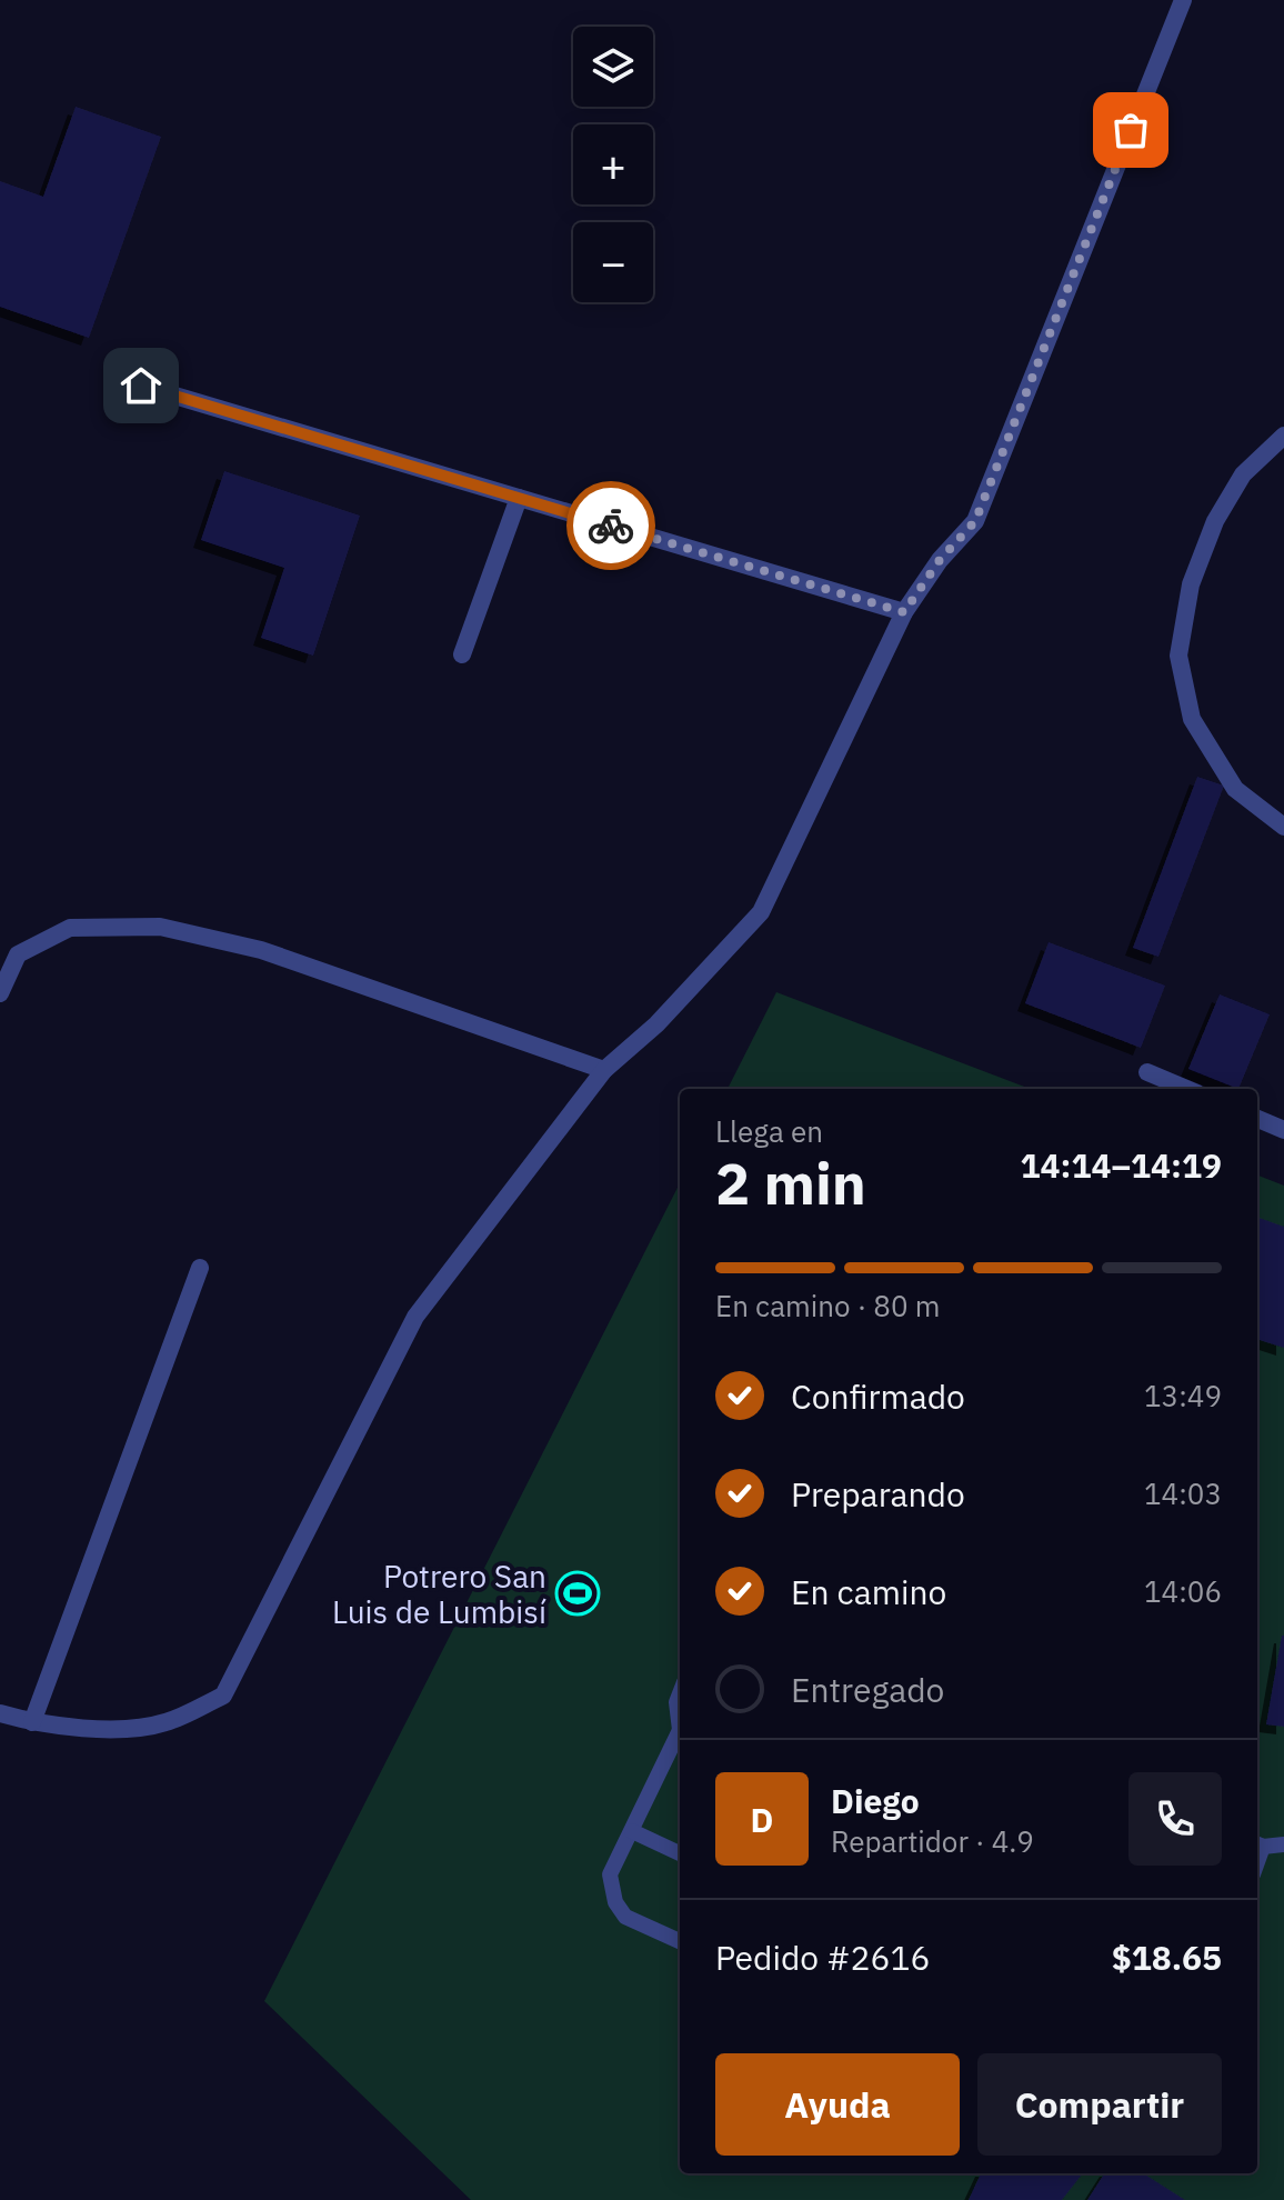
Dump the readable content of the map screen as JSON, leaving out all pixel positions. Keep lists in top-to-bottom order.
{
  "places": {
    "sports": ["Potrero San Luis de Lumbisí"]
  },
  "page": {
    "map_buttons": ["+", "−"],
    "heading": ["2 min", "Llega en", "14:14–14:19"],
    "panel": [
      "Diego",
      "Repartidor · 4.9",
      "Pedido #2616",
      "$18.65"
    ],
    "bar": "En camino · 80 m",
    "list": [
      ["Confirmado", "13:49"],
      ["Preparando", "14:03"],
      ["En camino", "14:06"],
      "Entregado"
    ],
    "round": "D",
    "buttons": ["Ayuda", "Compartir"]
  }
}
